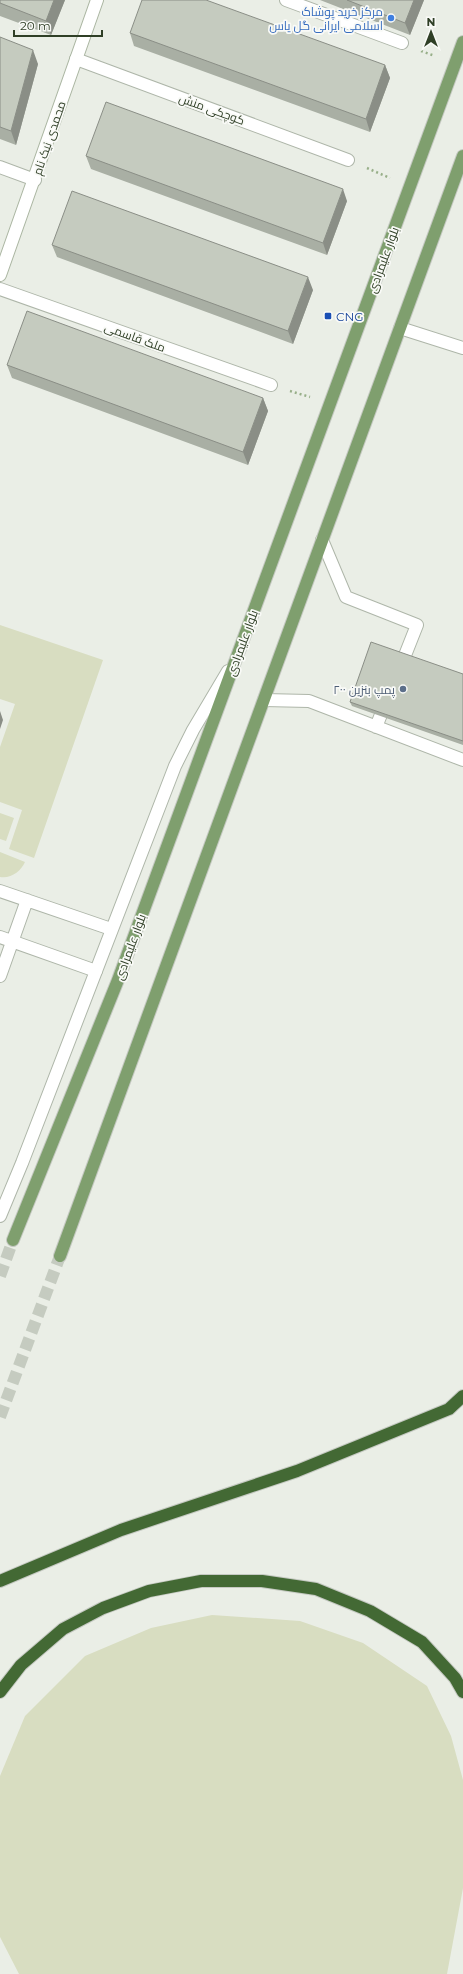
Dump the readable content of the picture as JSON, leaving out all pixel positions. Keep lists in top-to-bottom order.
{
  "streets": {
    "main road": ["بلوار علیمرادی"],
    "street": ["کوچکی منش", "محمدی نیک نام", "ملک قاسمی"]
  },
  "crossings": [
    ["کوچکی منش", "محمدی نیک نام"]
  ],
  "places": {
    "other": ["مرکز خرید پوشاک اسلامی ایرانی گل یاس", "پمپ بنزین ۲۰۰"],
    "transit": ["CNG"]
  },
  "scale_bar": "20 m",
  "north": "top"
}
